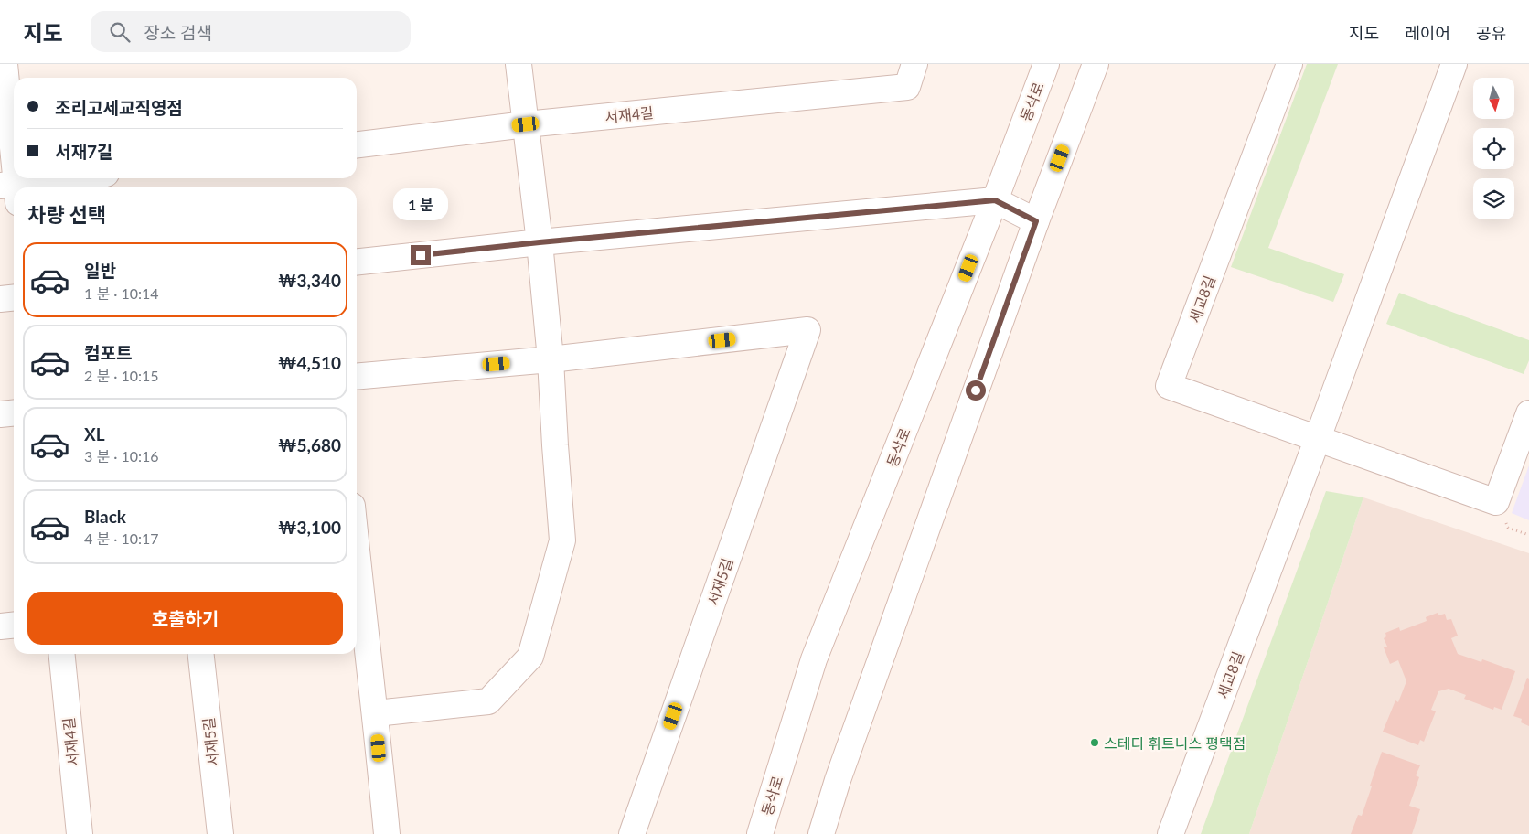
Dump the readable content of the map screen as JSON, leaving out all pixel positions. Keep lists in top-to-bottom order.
{
  "streets": {
    "street": [
      "동삭로",
      "서재4길",
      "세교8길",
      "서재5길"
    ]
  },
  "places": ["스테디 휘트니스 평택점"],
  "north": "bottom",
  "page": {
    "header": "지도",
    "search": "장소 검색",
    "nav": ["지도", "레이어", "공유"],
    "banner": ["조리고세교직영점", "서재7길"],
    "heading": "차량 선택",
    "bubble": "1 분",
    "list": [
      {
        "name": "일반",
        "note": "1 분 · 10:14",
        "value": "₩3,340"
      },
      {
        "name": "컴포트",
        "note": "2 분 · 10:15",
        "value": "₩4,510"
      },
      {
        "name": "XL",
        "note": "3 분 · 10:16",
        "value": "₩5,680"
      },
      {
        "name": "Black",
        "note": "4 분 · 10:17",
        "value": "₩3,100"
      }
    ],
    "buttons": "호출하기"
  }
}
